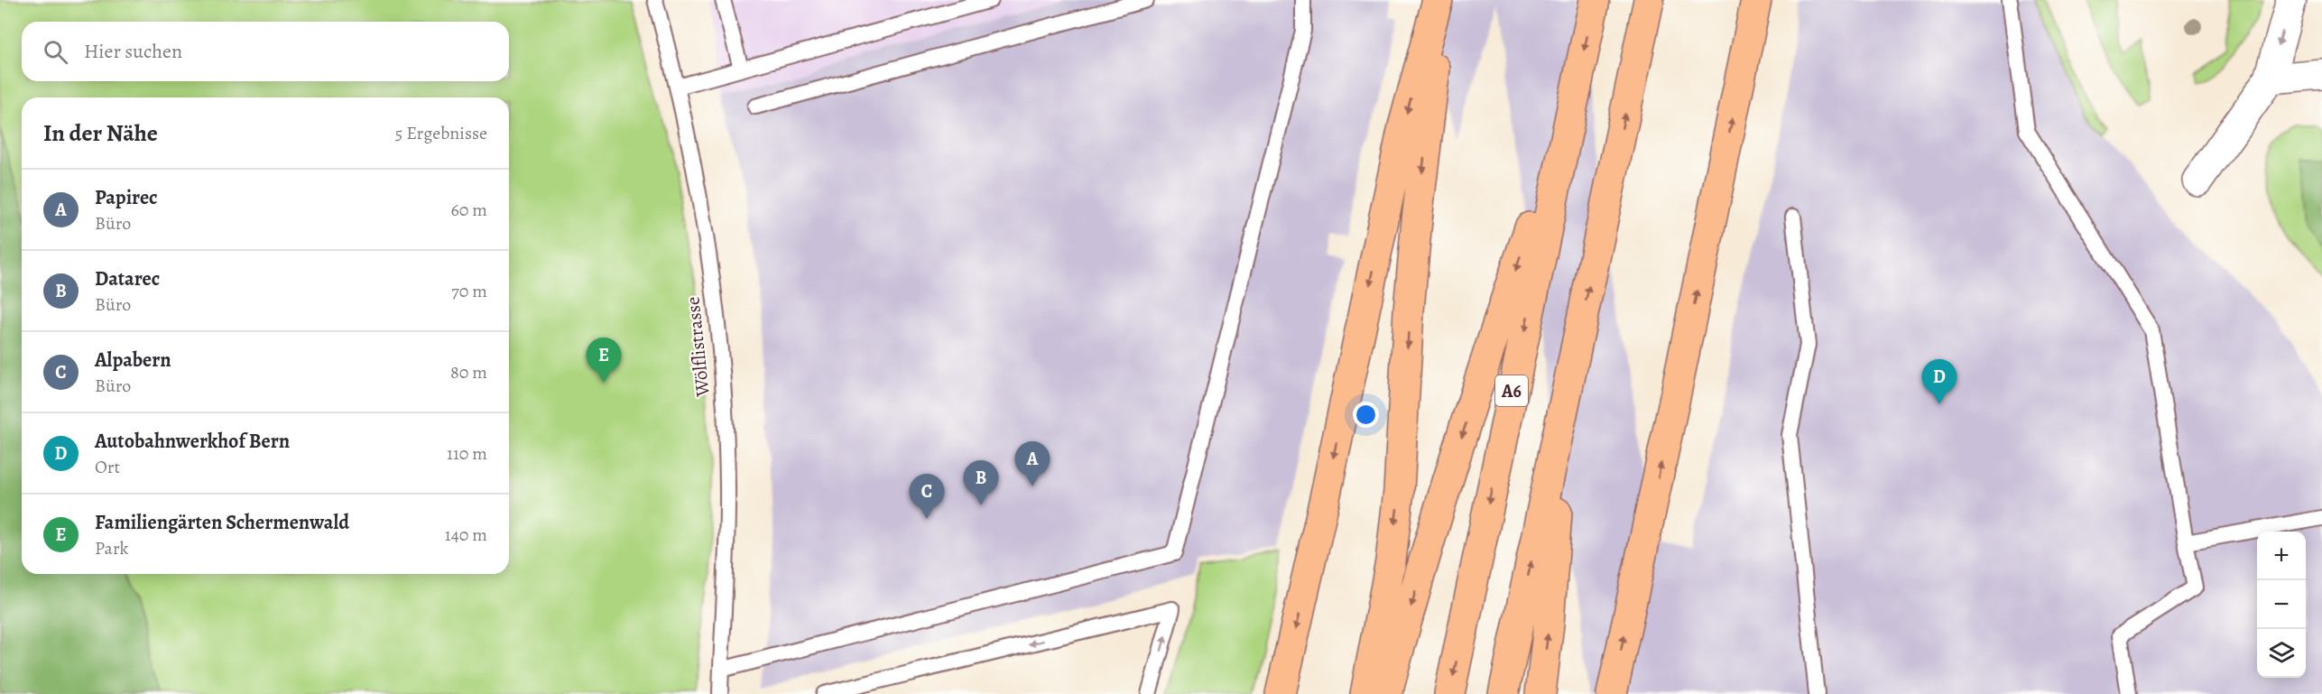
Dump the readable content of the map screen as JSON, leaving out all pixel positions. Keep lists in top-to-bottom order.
{
  "streets": {
    "highway": ["A6"],
    "lane": ["Wölflistrasse"]
  },
  "page": {
    "search": "Hier suchen",
    "heading": ["In der Nähe", "5 Ergebnisse"],
    "list": [
      {
        "mark": "A",
        "name": "Papirec",
        "note": "Büro",
        "value": "60 m"
      },
      {
        "mark": "B",
        "name": "Datarec",
        "note": "Büro",
        "value": "70 m"
      },
      {
        "mark": "C",
        "name": "Alpabern",
        "note": "Büro",
        "value": "80 m"
      },
      {
        "mark": "D",
        "name": "Autobahnwerkhof Bern",
        "note": "Ort",
        "value": "110 m"
      },
      {
        "mark": "E",
        "name": "Familiengärten Schermenwald",
        "note": "Park",
        "value": "140 m"
      }
    ],
    "pins": [
      "E",
      "D",
      "A",
      "B",
      "C"
    ],
    "map_buttons": ["+", "−"]
  }
}
